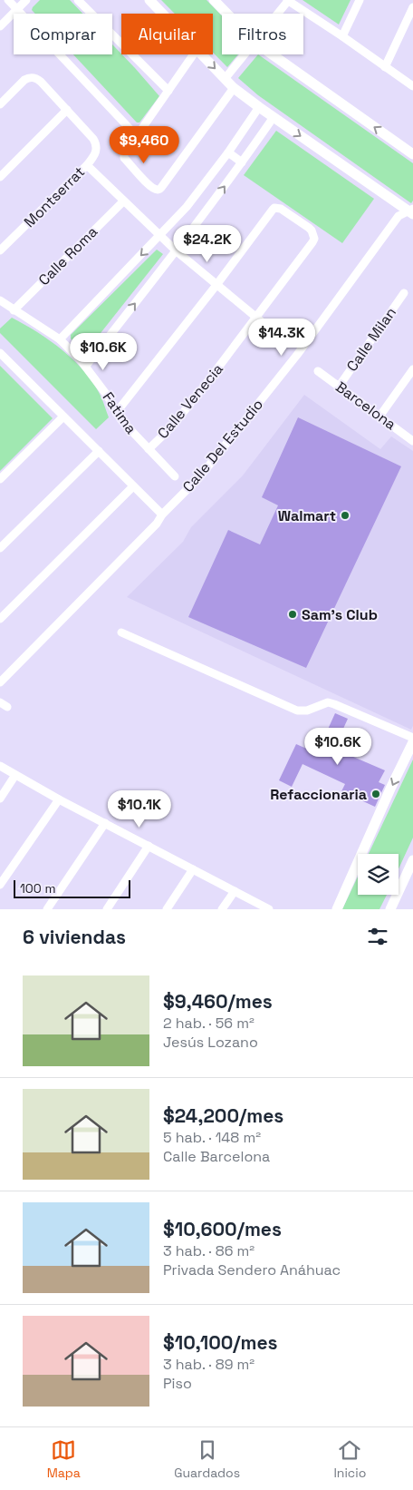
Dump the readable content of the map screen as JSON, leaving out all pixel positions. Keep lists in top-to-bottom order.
{
  "streets": {
    "street": [
      "Montserrat",
      "Calle Roma",
      "Calle Milan",
      "Calle Venecia",
      "Barcelona",
      "Fatima",
      "Calle Del Estudio"
    ]
  },
  "crossings": [
    ["Calle Roma", "Fatima"],
    ["Calle Milan", "Barcelona"],
    ["Calle Venecia", "Fatima"]
  ],
  "places": ["Walmart", "Sam's Club", "Refaccionaria"],
  "scale_bar": "100 m",
  "page": {
    "chip": ["Comprar", "Alquilar", "Filtros"],
    "price": [
      "$9,460",
      "$24.2K",
      "$14.3K",
      "$10.6K",
      "$10.6K",
      "$10.1K"
    ],
    "scale": "100 m",
    "heading": "6 viviendas",
    "list": [
      {
        "name": "$9,460/mes",
        "note": "2 hab. · 56 m² · Jesús Lozano"
      },
      {
        "name": "$24,200/mes",
        "note": "5 hab. · 148 m² · Calle Barcelona"
      },
      {
        "name": "$10,600/mes",
        "note": "3 hab. · 86 m² · Privada Sendero Anáhuac"
      },
      {
        "name": "$10,100/mes",
        "note": "3 hab. · 89 m² · Piso"
      }
    ],
    "tabs": ["Mapa", "Guardados", "Inicio"]
  }
}
